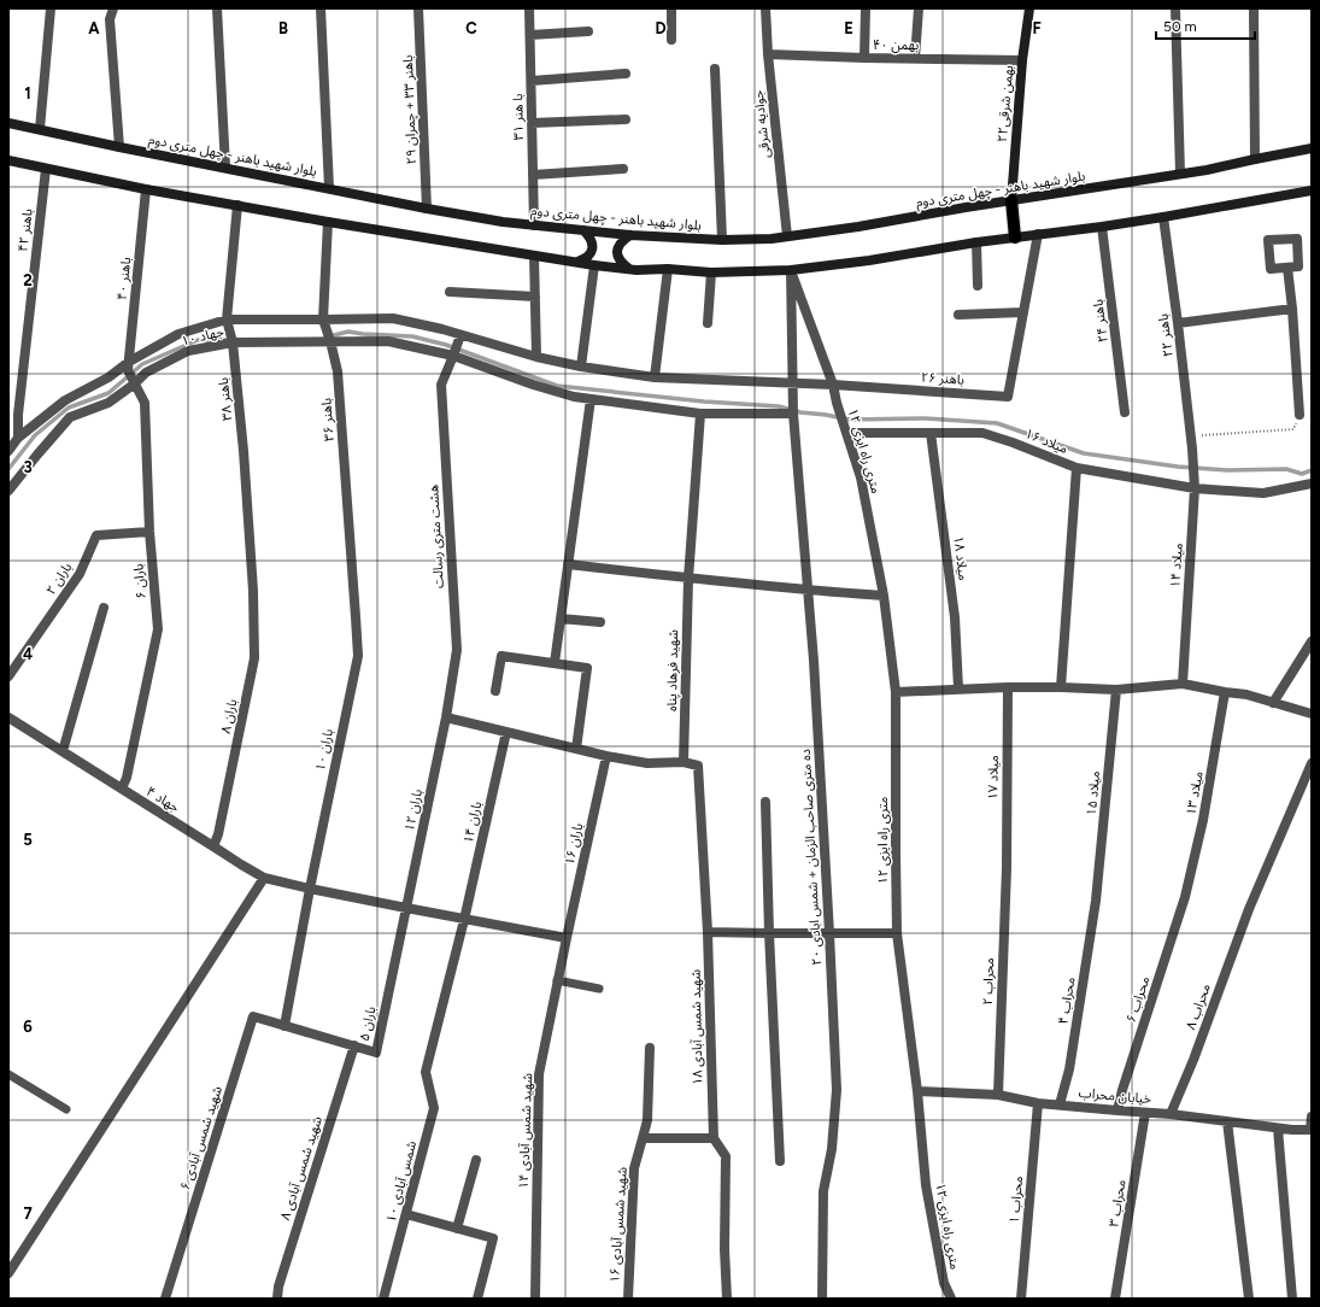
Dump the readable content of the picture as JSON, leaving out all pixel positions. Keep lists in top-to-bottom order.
{
  "streets": {
    "street": [
      "بهمن ۴۰",
      "۲۲بهمن شرقی",
      "باهنر ۳۳ + چمران ۲۹",
      "با هنر ۳۱",
      "جوادیه شرقی",
      "بلوار شهید باهنر - چهل متری دوم",
      "باهنر ۴۲",
      "باهنر ۴۰",
      "باهنر ۲۴",
      "باهنر ۲۲",
      "جهاد ۱۰",
      "باهنر ۲۶",
      "باهنر ۳۸",
      "باهنر ۳۶",
      "میلاد ۱۶",
      "۱۲ متری راه ایزی",
      "هشت متری رسالت",
      "میلاد ۱۸",
      "میلاد ۱۴",
      "باران ۲",
      "باران ۶",
      "شهید فرهاد پناه",
      "باران ۸",
      "باران ۱۰",
      "میلاد ۱۷",
      "میلاد ۱۵",
      "میلاد ۱۳",
      "جهاد ۴",
      "باران ۱۲",
      "باران ۱۴",
      "باران ۱۶",
      "ده متری صاحب الزمان + شمس ابادی ۲۰",
      "محراب ۲",
      "محراب ۶",
      "محراب ۴",
      "محراب ۸",
      "باران ۵",
      "شهید شمس آبادی ۱۸",
      "خیابان محراب",
      "شهید شمس آبادی ۱۴",
      "شهید شمس آبادی ۶",
      "شهید شمس آبادی ۸",
      "شمس آبادی ۱۰",
      "محراب ۱",
      "محراب ۳",
      "شهید شمس آبادی ۱۶"
    ]
  },
  "crossings": [
    ["بهمن ۴۰", "۲۲بهمن شرقی"],
    ["بهمن ۴۰", "جوادیه شرقی"],
    ["۲۲بهمن شرقی", "بلوار شهید باهنر - چهل متری دوم"],
    ["باهنر ۳۳ + چمران ۲۹", "بلوار شهید باهنر - چهل متری دوم"],
    ["با هنر ۳۱", "بلوار شهید باهنر - چهل متری دوم"],
    ["جوادیه شرقی", "بلوار شهید باهنر - چهل متری دوم"],
    ["باهنر ۴۰", "جهاد ۱۰"],
    ["باهنر ۴۰", "باران ۶"],
    ["باهنر ۲۲", "میلاد ۱۴"],
    ["جهاد ۱۰", "باهنر ۳۸"],
    ["جهاد ۱۰", "باهنر ۳۶"],
    ["جهاد ۱۰", "هشت متری رسالت"],
    ["جهاد ۱۰", "باران ۶"],
    ["جهاد ۱۰", "شهید فرهاد پناه"],
    ["جهاد ۱۰", "ده متری صاحب الزمان + شمس ابادی ۲۰"],
    ["باهنر ۲۶", "۱۲ متری راه ایزی"],
    ["باهنر ۳۸", "باران ۸"],
    ["باهنر ۳۶", "باران ۱۰"],
    ["میلاد ۱۶", "۱۲ متری راه ایزی"],
    ["میلاد ۱۶", "میلاد ۱۸"],
    ["۱۲ متری راه ایزی", "خیابان محراب"],
    ["هشت متری رسالت", "باران ۱۲"],
    ["باران ۲", "باران ۶"],
    ["باران ۶", "جهاد ۴"],
    ["شهید فرهاد پناه", "شهید شمس آبادی ۱۸"],
    ["باران ۸", "جهاد ۴"],
    ["باران ۱۰", "جهاد ۴"],
    ["باران ۱۰", "باران ۵"],
    ["باران ۱۰", "شهید شمس آبادی ۶"],
    ["میلاد ۱۷", "محراب ۲"],
    ["میلاد ۱۵", "محراب ۴"],
    ["میلاد ۱۳", "محراب ۶"],
    ["جهاد ۴", "باران ۱۲"],
    ["جهاد ۴", "باران ۱۴"],
    ["جهاد ۴", "باران ۱۶"],
    ["جهاد ۴", "باران ۵"],
    ["جهاد ۴", "شهید شمس آبادی ۱۴"],
    ["باران ۱۲", "باران ۵"],
    ["باران ۱۴", "شمس آبادی ۱۰"],
    ["باران ۱۶", "شهید شمس آبادی ۱۴"],
    ["محراب ۲", "خیابان محراب"],
    ["محراب ۶", "خیابان محراب"],
    ["محراب ۴", "خیابان محراب"],
    ["محراب ۸", "خیابان محراب"],
    ["باران ۵", "شهید شمس آبادی ۶"],
    ["باران ۵", "شهید شمس آبادی ۸"],
    ["خیابان محراب", "محراب ۱"],
    ["خیابان محراب", "محراب ۳"]
  ],
  "scale_bar": "50 m",
  "grid": {
    "columns": [
      "A",
      "B",
      "C",
      "D",
      "E",
      "F"
    ],
    "rows": [
      "1",
      "2",
      "3",
      "4",
      "5",
      "6",
      "7"
    ]
  }
}
